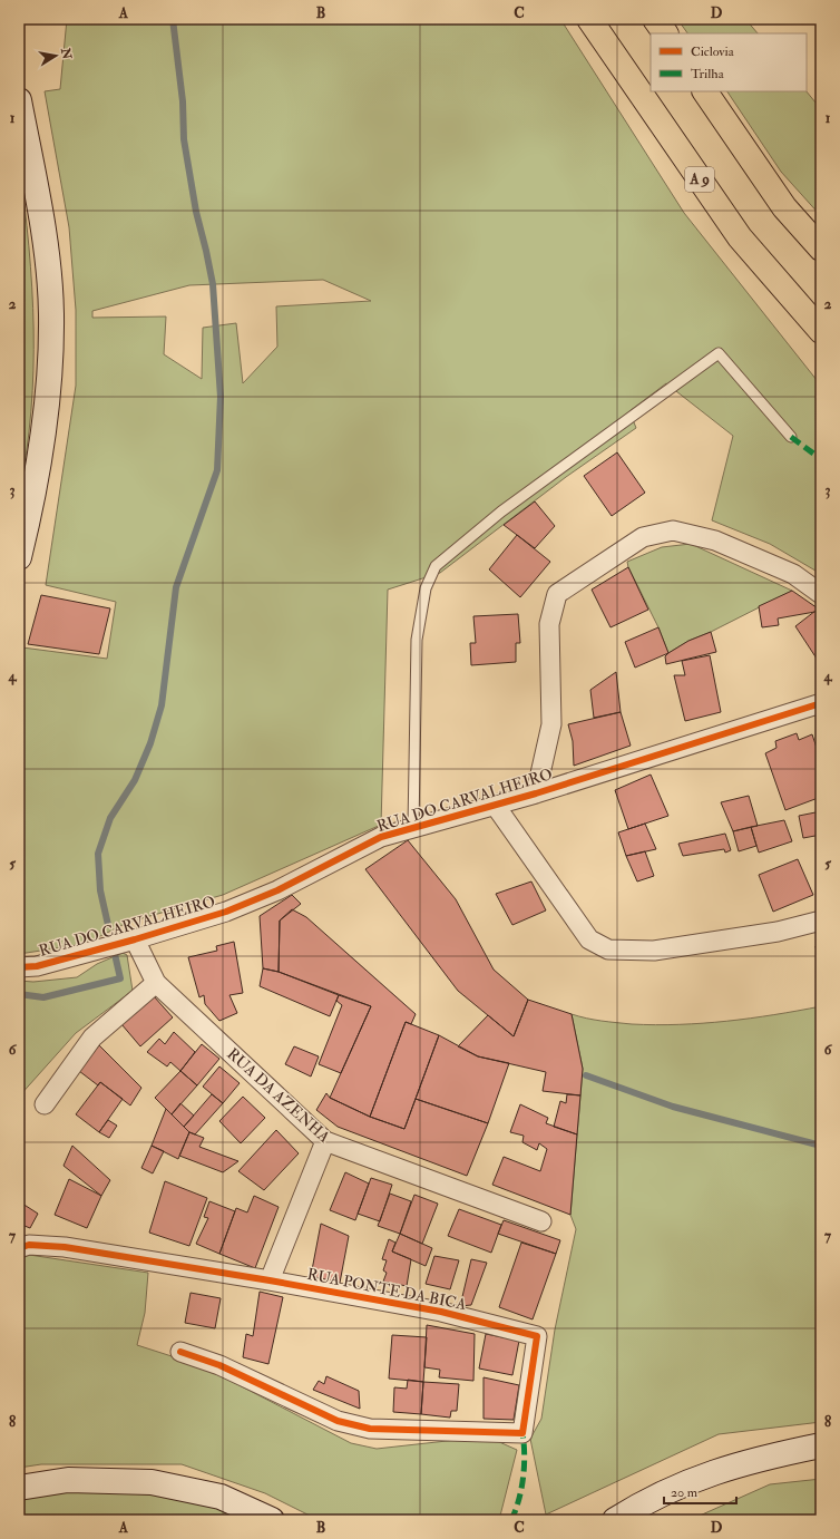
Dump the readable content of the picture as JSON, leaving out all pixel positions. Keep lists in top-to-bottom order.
{
  "streets": {
    "highway": ["A 9"],
    "street": ["RUA DO CARVALHEIRO", "RUA DA AZENHA", "RUA PONTE DA BICA"]
  },
  "crossings": [
    ["RUA DO CARVALHEIRO", "RUA DA AZENHA"]
  ],
  "legend": ["Ciclovia", "Trilha"],
  "scale_bar": "20 m",
  "north": "right",
  "grid": {
    "columns": [
      "A",
      "B",
      "C",
      "D"
    ],
    "rows": [
      "1",
      "2",
      "3",
      "4",
      "5",
      "6",
      "7",
      "8"
    ]
  }
}
